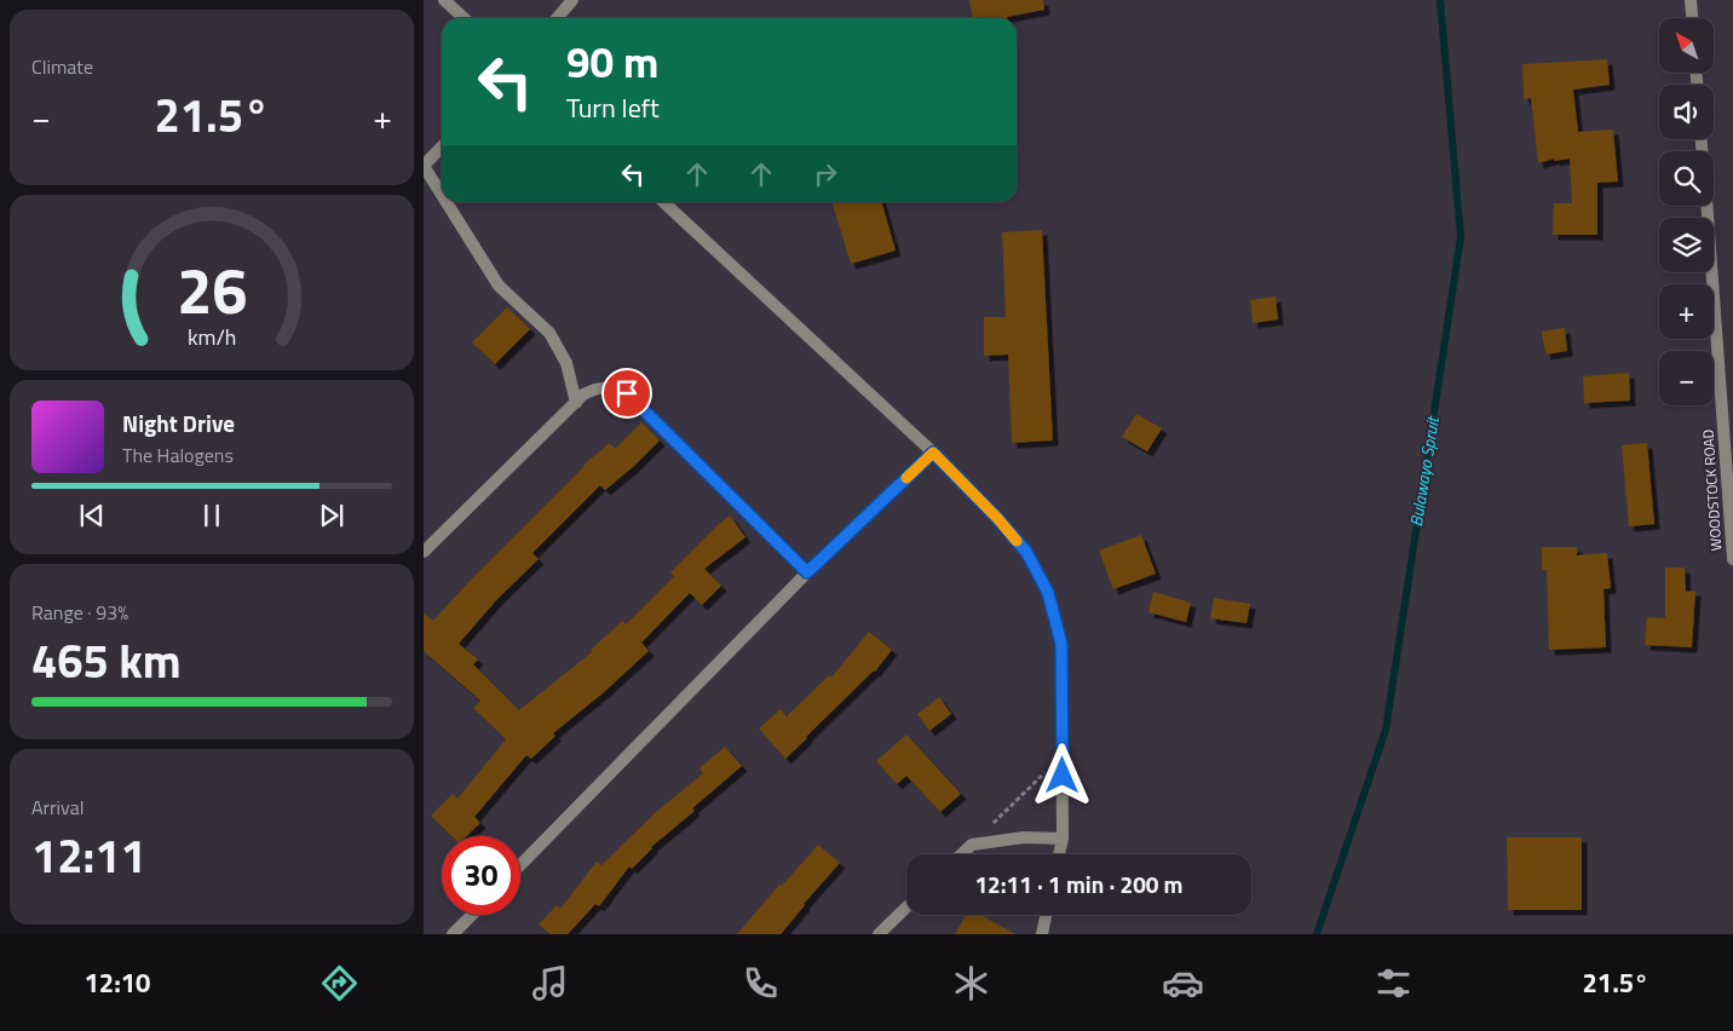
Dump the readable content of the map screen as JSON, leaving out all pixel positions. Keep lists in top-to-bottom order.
{
  "streets": {
    "street": ["WOODSTOCK ROAD"]
  },
  "water": ["Bulawayo Spruit"],
  "north": "top left",
  "page": {
    "tile": [
      "Climate",
      ["Range · 93%", "465 km"],
      ["Arrival", "12:11"]
    ],
    "map_buttons": ["+", "−"],
    "turn": ["90 m", "Turn left"],
    "heat": ["−", "21.5°", "+"],
    "song": ["Night Drive", "The Halogens"],
    "limit": "30",
    "trip": "12:11 · 1 min · 200 m",
    "tabs": ["12:10", "21.5°"],
    "gauge": ["26", "km/h"]
  }
}
